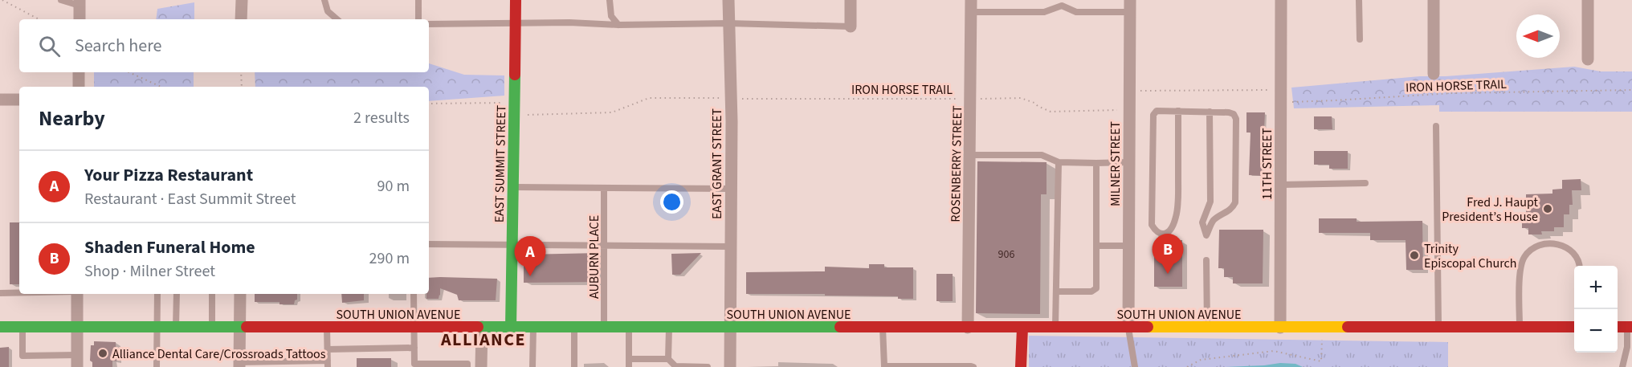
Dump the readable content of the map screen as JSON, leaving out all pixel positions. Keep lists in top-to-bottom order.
{
  "streets": {
    "main road": ["EAST SUMMIT STREET", "SOUTH UNION AVENUE"],
    "street": [
      "EAST GRANT STREET",
      "ROSENBERRY STREET",
      "MILNER STREET",
      "11TH STREET"
    ],
    "lane": ["AUBURN PLACE"],
    "path": ["IRON HORSE TRAIL"]
  },
  "crossings": [
    ["IRON HORSE TRAIL", "EAST SUMMIT STREET"],
    ["IRON HORSE TRAIL", "EAST GRANT STREET"],
    ["IRON HORSE TRAIL", "ROSENBERRY STREET"],
    ["IRON HORSE TRAIL", "MILNER STREET"],
    ["IRON HORSE TRAIL", "11TH STREET"],
    ["EAST SUMMIT STREET", "SOUTH UNION AVENUE"],
    ["EAST GRANT STREET", "SOUTH UNION AVENUE"],
    ["ROSENBERRY STREET", "SOUTH UNION AVENUE"],
    ["MILNER STREET", "SOUTH UNION AVENUE"],
    ["11TH STREET", "SOUTH UNION AVENUE"],
    ["AUBURN PLACE", "SOUTH UNION AVENUE"]
  ],
  "districts": ["ALLIANCE"],
  "places": ["Fred J. Haupt President’s House", "Trinity Episcopal Church", "Alliance Dental Care/Crossroads Tattoos"],
  "house_numbers": ["906"],
  "north": "left",
  "page": {
    "search": "Search here",
    "heading": ["Nearby", "2 results"],
    "list": [
      {
        "mark": "A",
        "name": "Your Pizza Restaurant",
        "note": "Restaurant · East Summit Street",
        "value": "90 m"
      },
      {
        "mark": "B",
        "name": "Shaden Funeral Home",
        "note": "Shop · Milner Street",
        "value": "290 m"
      }
    ],
    "pins": ["B", "A"],
    "map_buttons": ["+", "−"]
  }
}
